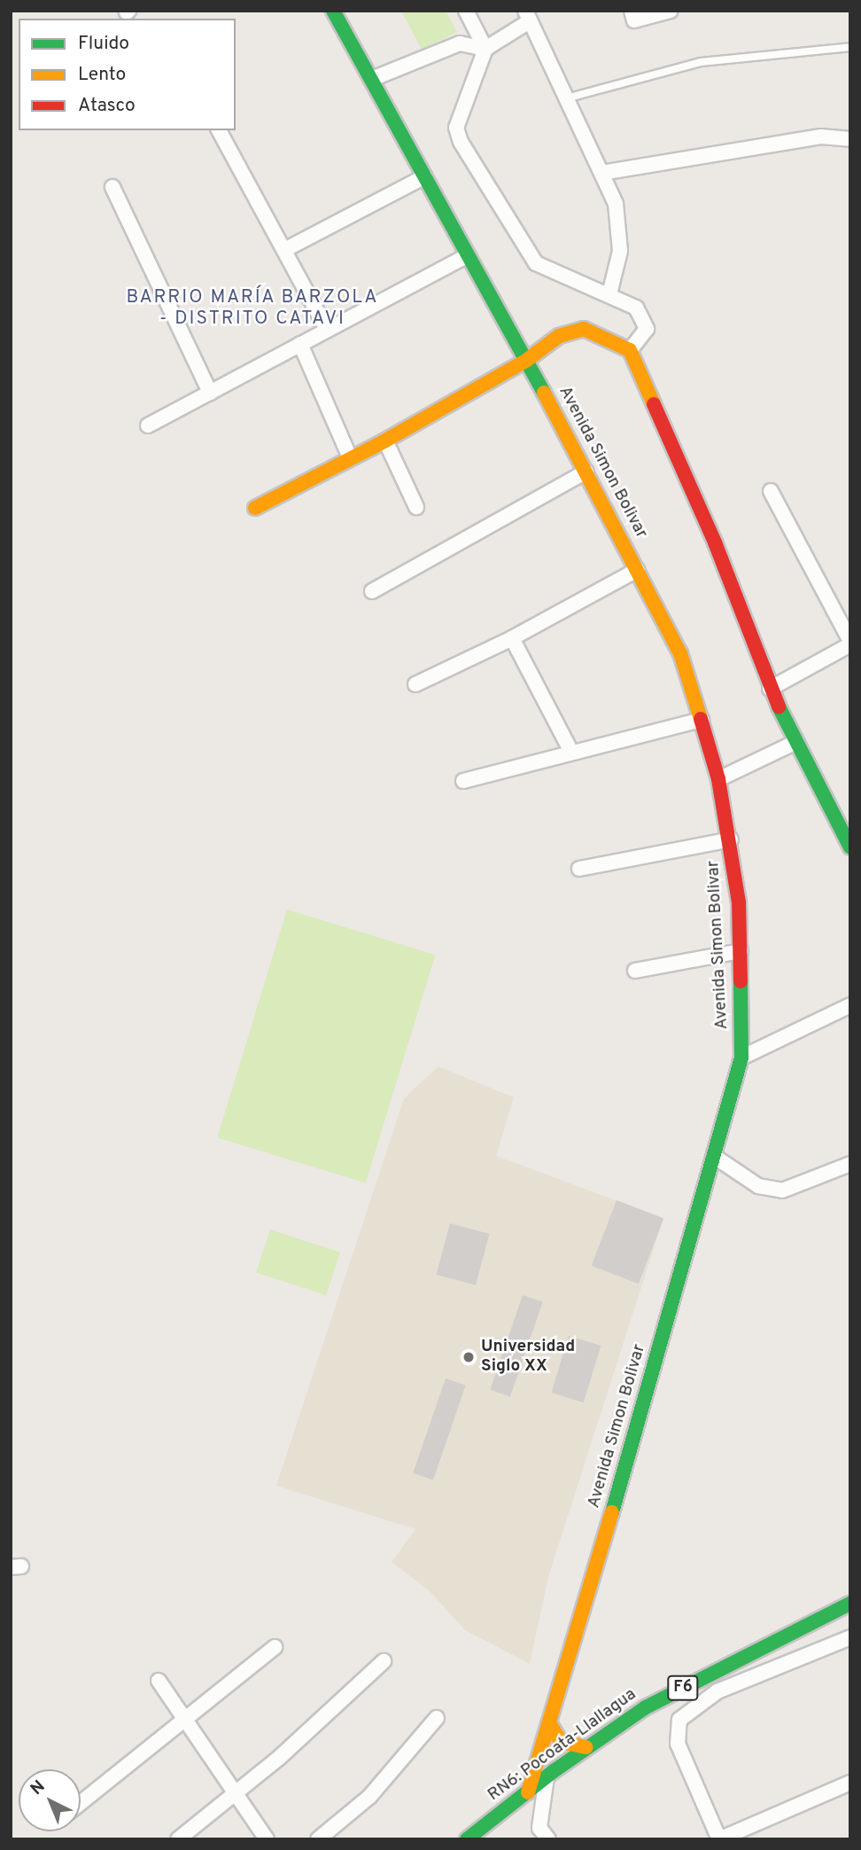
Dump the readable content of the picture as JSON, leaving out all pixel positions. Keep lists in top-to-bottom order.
{
  "streets": {
    "main road": ["Avenida Simon Bolivar", "F6", "RN6: Pocoata-Llallagua"]
  },
  "crossings": [
    ["Avenida Simon Bolivar", "RN6: Pocoata-Llallagua"]
  ],
  "districts": ["BARRIO MARÍA BARZOLA - DISTRITO CATAVI"],
  "places": ["Universidad Siglo XX"],
  "legend": ["Fluido", "Lento", "Atasco"],
  "north": "top left"
}
